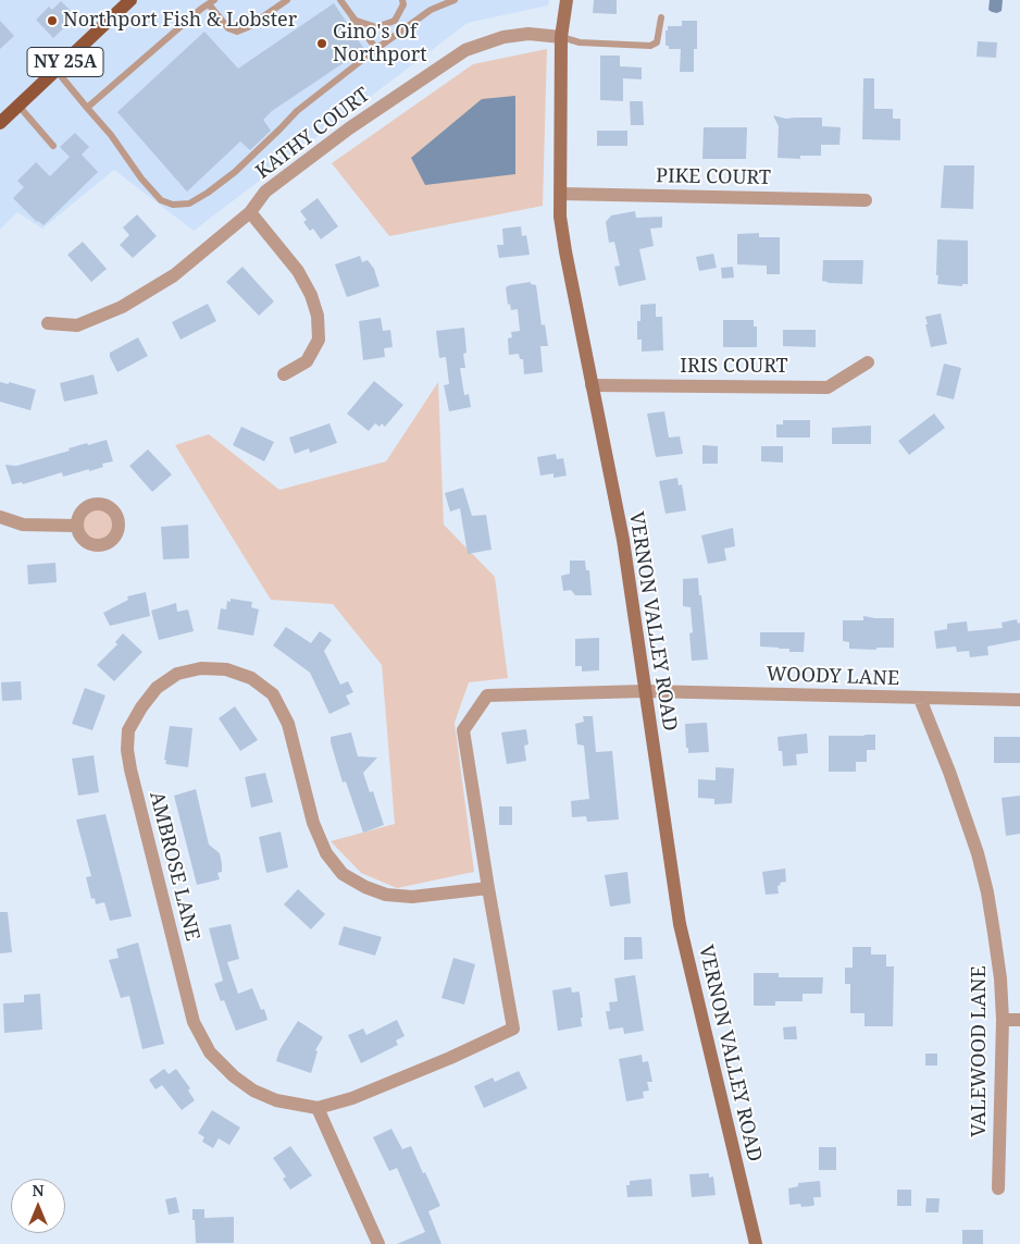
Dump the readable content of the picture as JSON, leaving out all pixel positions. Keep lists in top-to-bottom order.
{
  "streets": {
    "main road": ["NY 25A", "VERNON VALLEY ROAD"],
    "street": [
      "KATHY COURT",
      "PIKE COURT",
      "IRIS COURT",
      "WOODY LANE",
      "AMBROSE LANE",
      "VALEWOOD LANE"
    ]
  },
  "crossings": [
    ["KATHY COURT", "VERNON VALLEY ROAD"],
    ["PIKE COURT", "VERNON VALLEY ROAD"],
    ["IRIS COURT", "VERNON VALLEY ROAD"],
    ["VERNON VALLEY ROAD", "WOODY LANE"],
    ["VERNON VALLEY ROAD", "AMBROSE LANE"],
    ["WOODY LANE", "AMBROSE LANE"],
    ["WOODY LANE", "VALEWOOD LANE"]
  ],
  "places": ["Northport Fish & Lobster", "Gino's Of Northport"],
  "north": "top"
}
